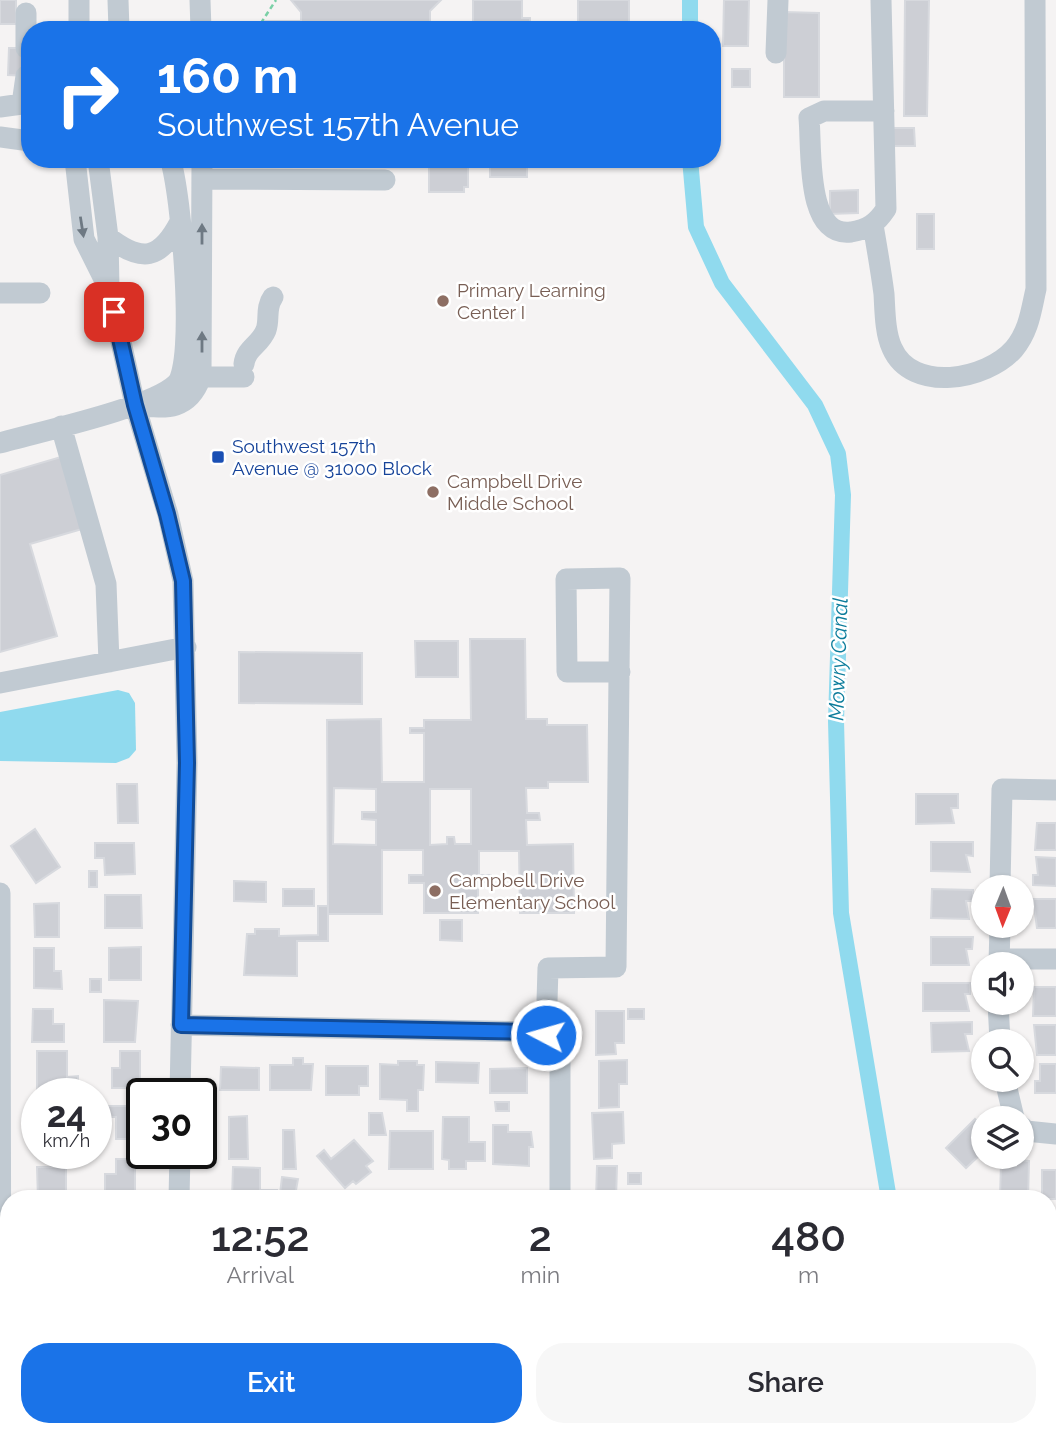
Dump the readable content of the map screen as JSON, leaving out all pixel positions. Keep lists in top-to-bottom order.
{
  "water": ["Mowry Canal"],
  "places": {
    "other": ["Primary Learning Center I", "Campbell Drive Middle School", "Campbell Drive Elementary School"],
    "transit": ["Southwest 157th Avenue @ 31000 Block"]
  },
  "north": "bottom",
  "page": {
    "turn": ["160 m", "Southwest 157th Avenue"],
    "speed": "24 km/h",
    "limit": "30",
    "eta": [
      "12:52",
      "Arrival",
      "2",
      "min",
      "480",
      "m"
    ],
    "buttons": ["Exit", "Share"]
  }
}
